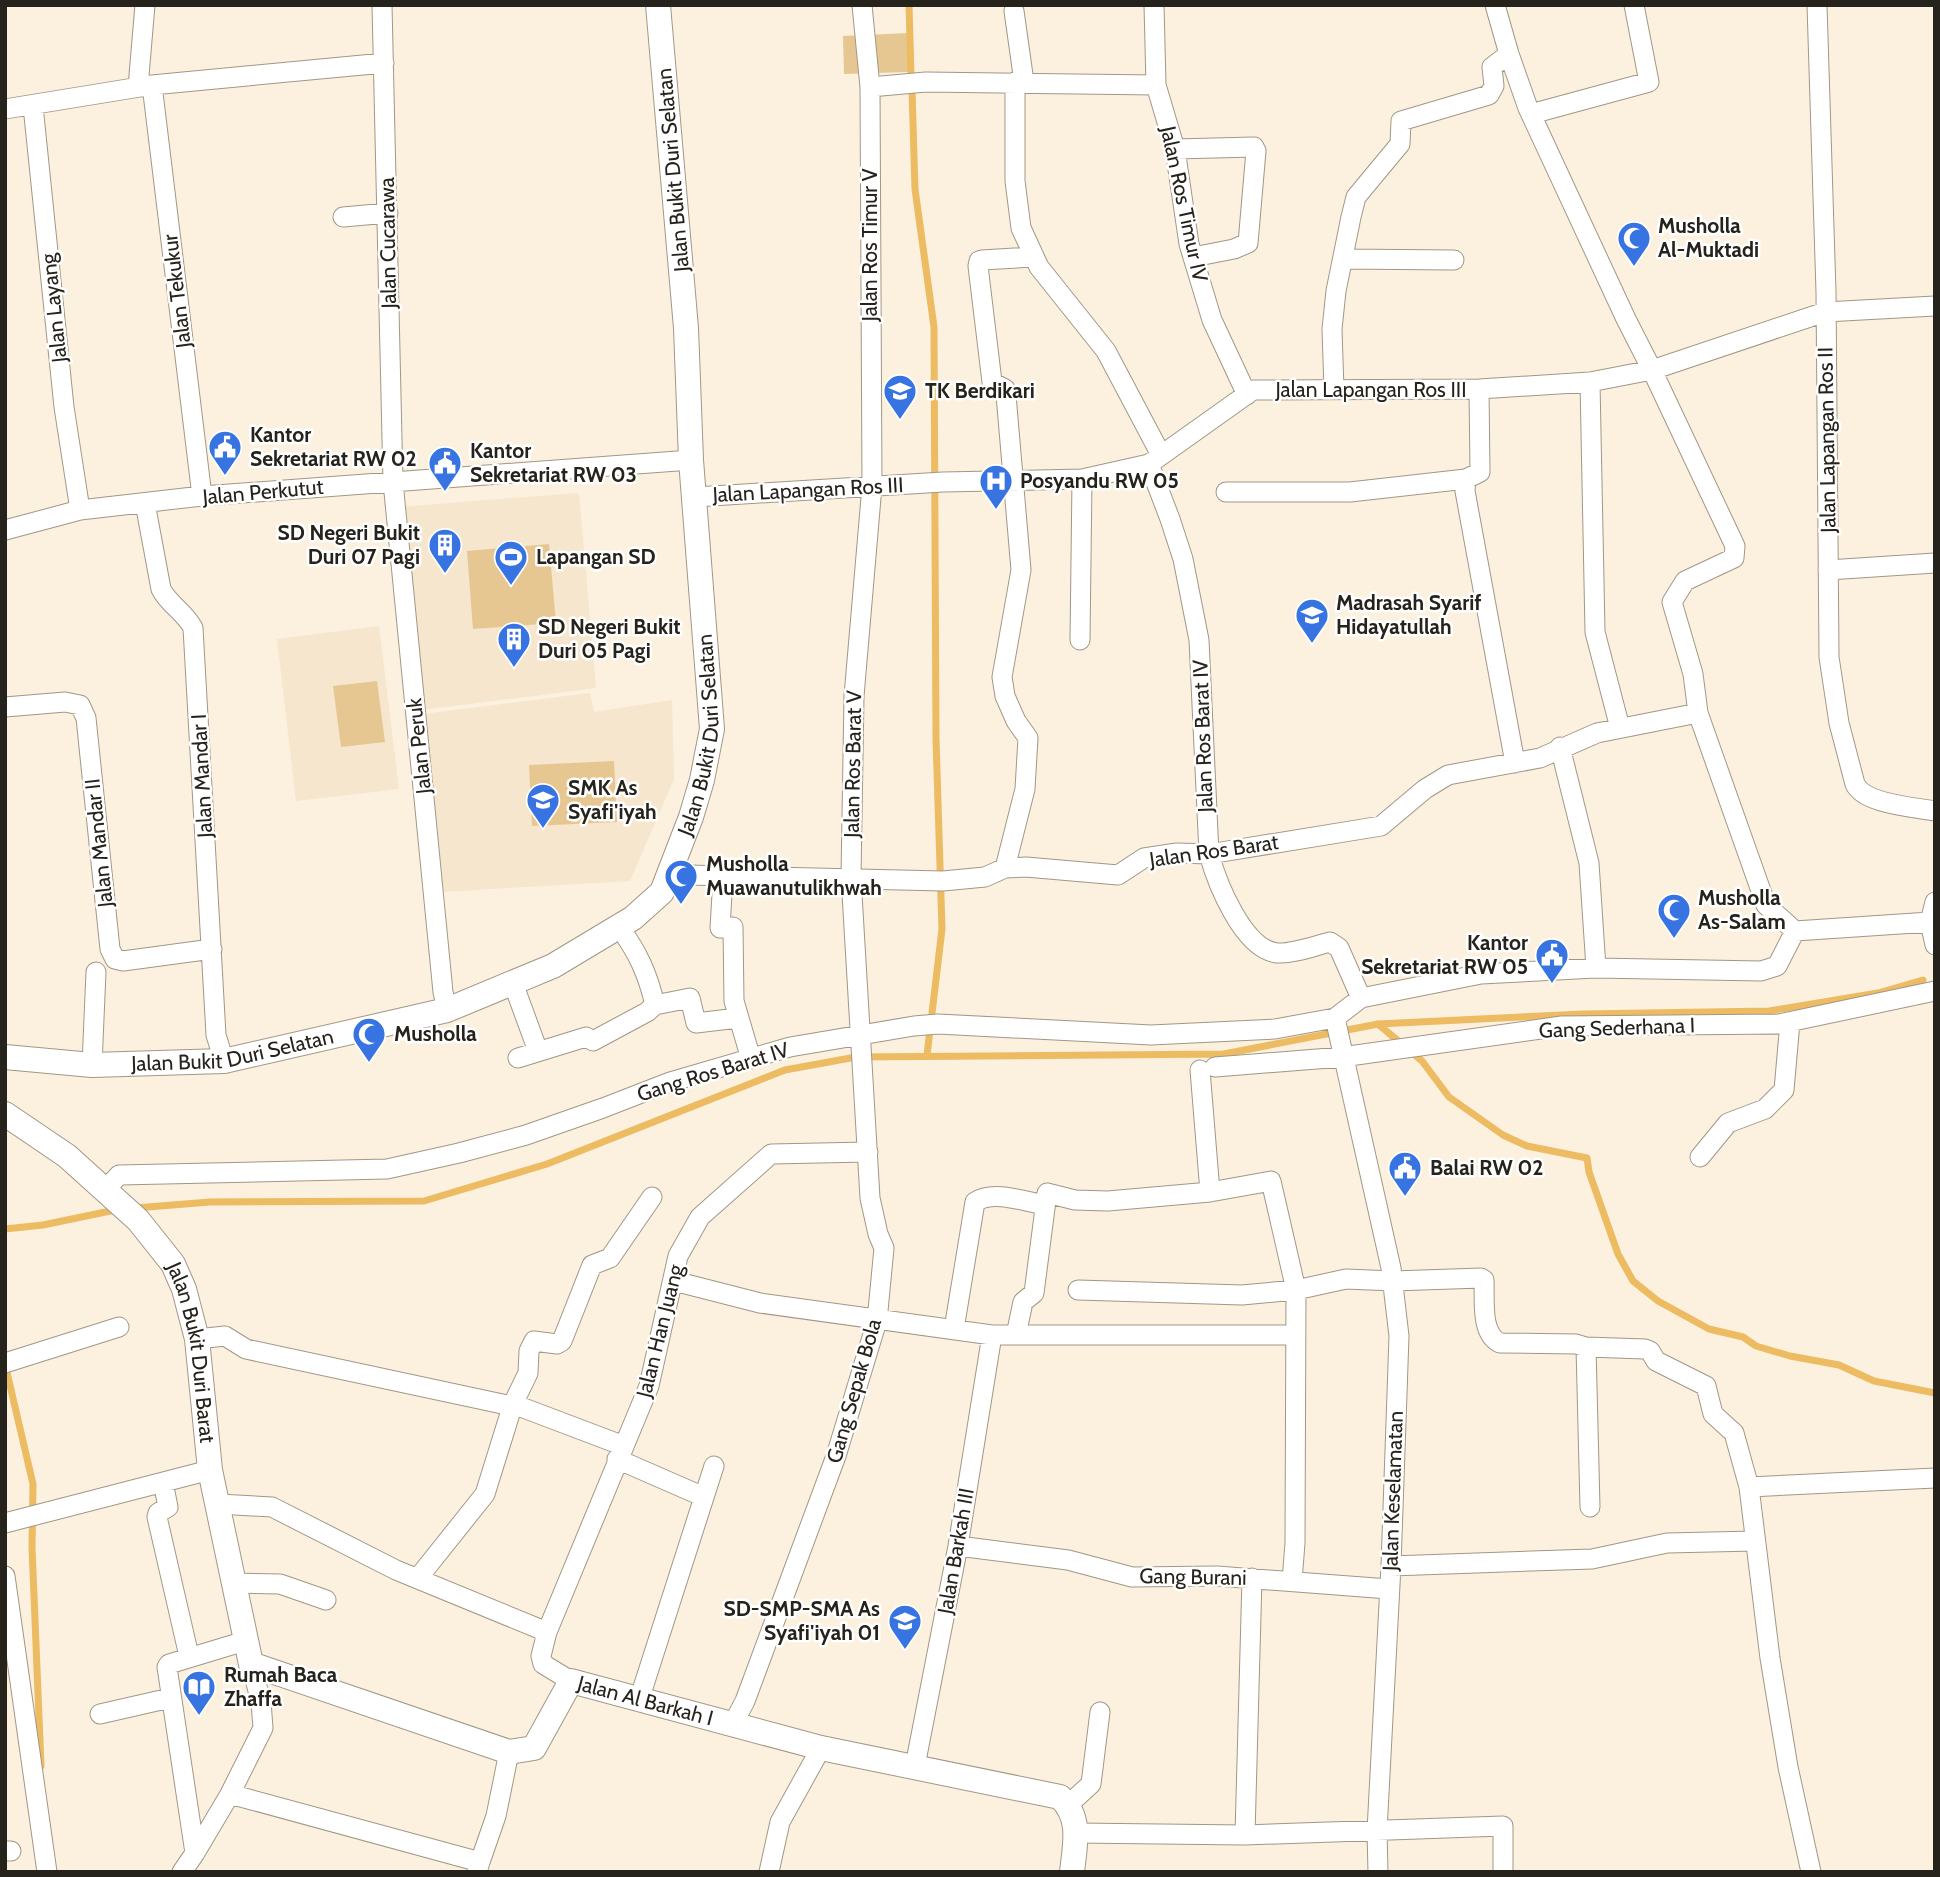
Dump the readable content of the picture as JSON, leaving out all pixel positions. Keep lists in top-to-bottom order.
{
  "streets": {
    "street": [
      "Jalan Bukit Duri Selatan",
      "Jalan Ros Timur IV",
      "Jalan Cucarawa",
      "Jalan Ros Timur V",
      "Jalan Tekukur",
      "Jalan Layang",
      "Jalan Lapangan Ros III",
      "Jalan Lapangan Ros II",
      "Jalan Perkutut",
      "Jalan Ros Barat IV",
      "Jalan Peruk",
      "Jalan Ros Barat V",
      "Jalan Mandar I",
      "Jalan Mandar II",
      "Jalan Ros Barat",
      "Gang Sederhana I",
      "Gang Ros Barat IV",
      "Jalan Han Juang",
      "Jalan Bukit Duri Barat",
      "Gang Sepak Bola",
      "Jalan Keselamatan",
      "Jalan Barkah III",
      "Gang Burani",
      "Jalan Al Barkah I"
    ]
  },
  "crossings": [
    ["Jalan Bukit Duri Selatan", "Jalan Lapangan Ros III"],
    ["Jalan Bukit Duri Selatan", "Jalan Perkutut"],
    ["Jalan Bukit Duri Selatan", "Jalan Peruk"],
    ["Jalan Bukit Duri Selatan", "Jalan Mandar I"],
    ["Jalan Bukit Duri Selatan", "Jalan Ros Barat"],
    ["Jalan Ros Timur IV", "Jalan Lapangan Ros III"],
    ["Jalan Cucarawa", "Jalan Perkutut"],
    ["Jalan Cucarawa", "Jalan Peruk"],
    ["Jalan Ros Timur V", "Jalan Lapangan Ros III"],
    ["Jalan Ros Timur V", "Jalan Ros Barat V"],
    ["Jalan Tekukur", "Jalan Perkutut"],
    ["Jalan Layang", "Jalan Perkutut"],
    ["Jalan Lapangan Ros III", "Jalan Lapangan Ros II"],
    ["Jalan Lapangan Ros III", "Jalan Ros Barat IV"],
    ["Jalan Lapangan Ros III", "Jalan Ros Barat V"],
    ["Jalan Perkutut", "Jalan Peruk"],
    ["Jalan Perkutut", "Jalan Mandar I"],
    ["Jalan Ros Barat IV", "Jalan Ros Barat"],
    ["Jalan Ros Barat V", "Jalan Ros Barat"],
    ["Jalan Ros Barat V", "Gang Ros Barat IV"],
    ["Jalan Ros Barat V", "Gang Sepak Bola"],
    ["Jalan Mandar I", "Jalan Mandar II"],
    ["Gang Sederhana I", "Jalan Keselamatan"],
    ["Gang Ros Barat IV", "Jalan Bukit Duri Barat"],
    ["Gang Ros Barat IV", "Gang Sepak Bola"],
    ["Gang Ros Barat IV", "Jalan Keselamatan"],
    ["Jalan Han Juang", "Gang Sepak Bola"],
    ["Jalan Han Juang", "Jalan Al Barkah I"],
    ["Gang Sepak Bola", "Jalan Al Barkah I"],
    ["Jalan Keselamatan", "Gang Burani"],
    ["Jalan Barkah III", "Gang Burani"],
    ["Jalan Barkah III", "Jalan Al Barkah I"]
  ],
  "places": {
    "mosque": [
      "Musholla Al-Muktadi",
      "Musholla Muawanutulikhwah",
      "Musholla As-Salam",
      "Musholla"
    ],
    "school or university": [
      "TK Berdikari",
      "Madrasah Syarif Hidayatullah",
      "SMK As Syafi'iyah",
      "SD-SMP-SMA As Syafi'iyah 01"
    ],
    "public building": [
      "Kantor Sekretariat RW 02",
      "Kantor Sekretariat RW 03",
      "Kantor Sekretariat RW 05",
      "Balai RW 02"
    ],
    "hospital": ["Posyandu RW 05"],
    "building": ["SD Negeri Bukit Duri 07 Pagi", "SD Negeri Bukit Duri 05 Pagi"],
    "sports": ["Lapangan SD"],
    "library": ["Rumah Baca Zhaffa"]
  }
}
